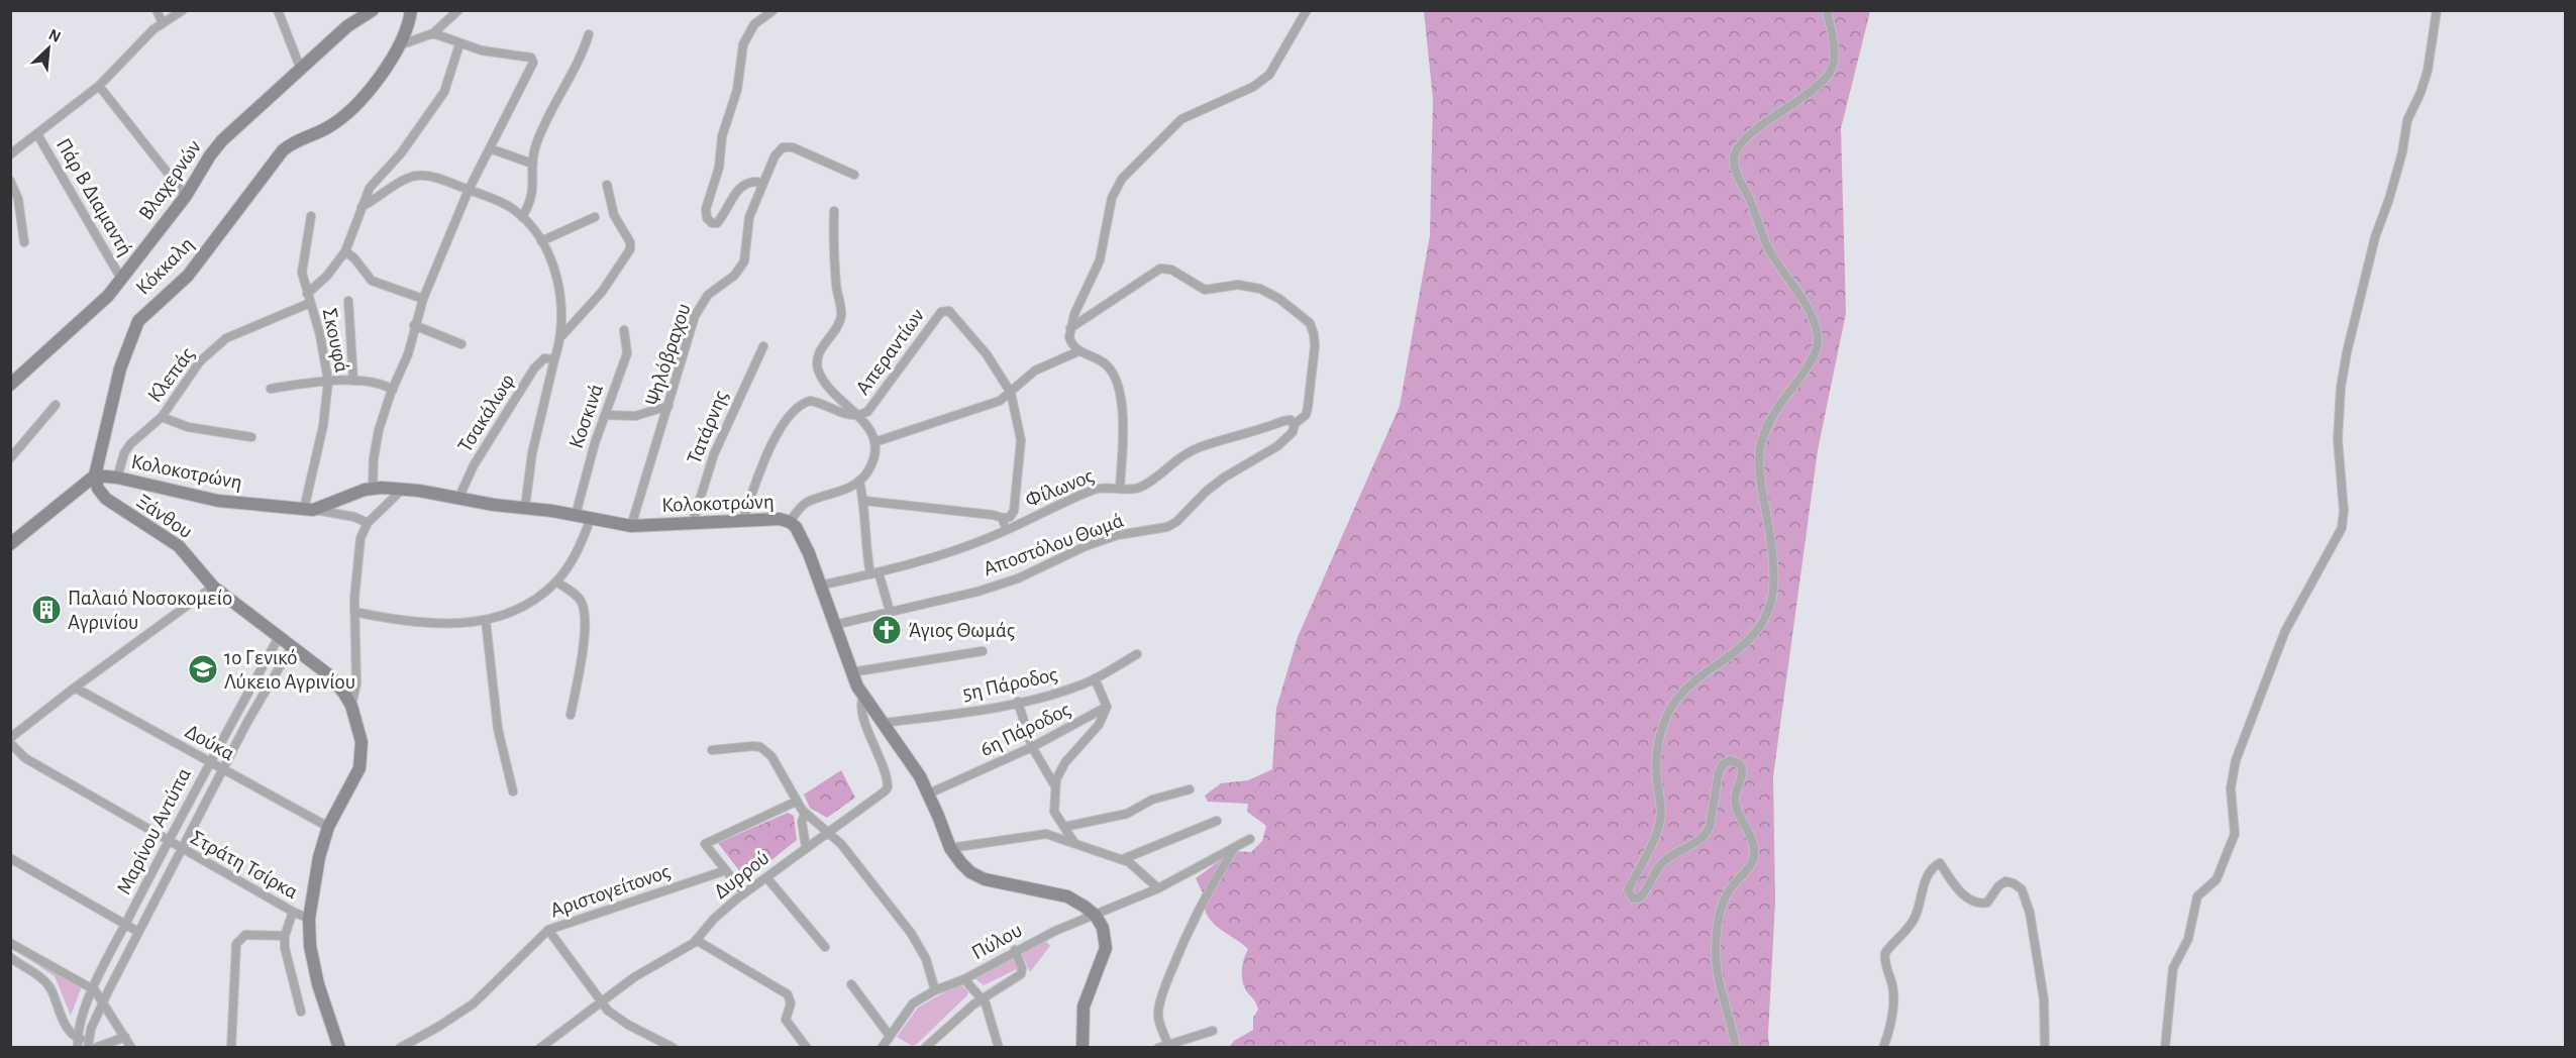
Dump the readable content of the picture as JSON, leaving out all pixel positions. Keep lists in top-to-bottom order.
{
  "streets": {
    "street": [
      "Βλαχερνών",
      "Πάρ Β Διαμαντή",
      "Κόκκαλη",
      "Σκουφά",
      "Απεραντίων",
      "Ψηλόβραχου",
      "Κλεπάς",
      "Τσακάλωφ",
      "Κοσκινά",
      "Τατάρνης",
      "Κολοκοτρώνη",
      "Φίλωνος",
      "Ξάνθου",
      "Αποστόλου Θωμά",
      "5η Πάροδος",
      "6η Πάροδος",
      "Δούκα",
      "Μαρίνου Αντύπα",
      "Στράτη Τσίρκα",
      "Δυρρού",
      "Αριστογείτονος",
      "Πύλου"
    ]
  },
  "crossings": [
    ["Βλαχερνών", "Πάρ Β Διαμαντή"],
    ["Κόκκαλη", "Κολοκοτρώνη"],
    ["Κόκκαλη", "Ξάνθου"],
    ["Σκουφά", "Κλεπάς"],
    ["Σκουφά", "Κολοκοτρώνη"],
    ["Απεραντίων", "Κολοκοτρώνη"],
    ["Ψηλόβραχου", "Κολοκοτρώνη"],
    ["Κλεπάς", "Τσακάλωφ"],
    ["Κλεπάς", "Κολοκοτρώνη"],
    ["Τσακάλωφ", "Κολοκοτρώνη"],
    ["Κοσκινά", "Κολοκοτρώνη"],
    ["Τατάρνης", "Κολοκοτρώνη"],
    ["Κολοκοτρώνη", "Φίλωνος"],
    ["Κολοκοτρώνη", "Ξάνθου"],
    ["Κολοκοτρώνη", "Αποστόλου Θωμά"],
    ["Κολοκοτρώνη", "5η Πάροδος"],
    ["Κολοκοτρώνη", "6η Πάροδος"],
    ["Κολοκοτρώνη", "Δυρρού"],
    ["Κολοκοτρώνη", "Πύλου"],
    ["Φίλωνος", "Αποστόλου Θωμά"],
    ["Ξάνθου", "Μαρίνου Αντύπα"],
    ["Δούκα", "Μαρίνου Αντύπα"],
    ["Μαρίνου Αντύπα", "Στράτη Τσίρκα"]
  ],
  "places": {
    "building": ["Παλαιό Νοσοκομείο Αγρινίου"],
    "church": ["Άγιος Θωμάς"],
    "school or university": ["1ο Γενικό Λύκειο Αγρινίου"]
  },
  "north": "top right"
}
